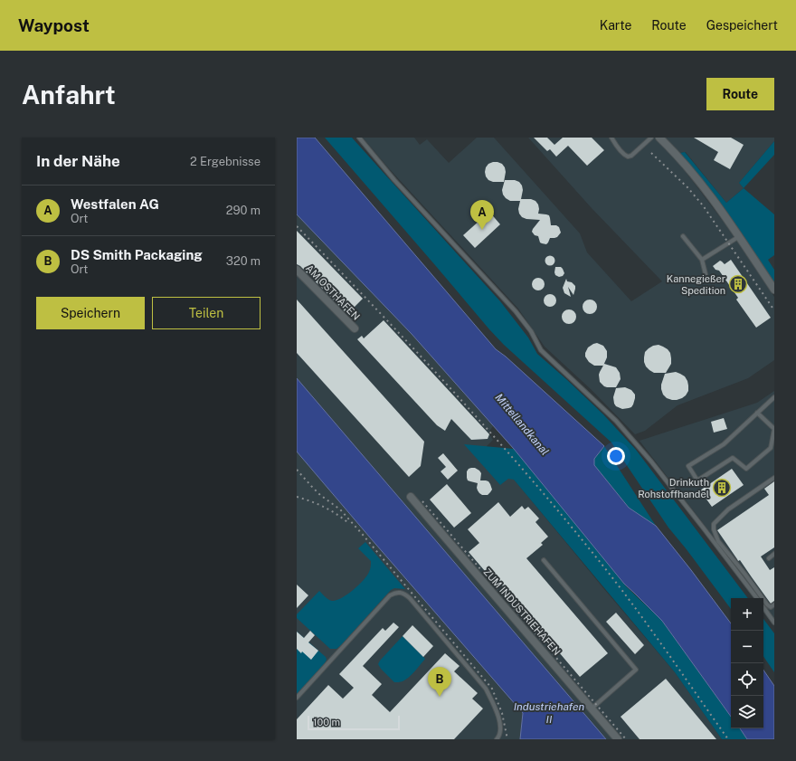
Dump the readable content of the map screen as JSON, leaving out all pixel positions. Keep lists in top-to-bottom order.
{
  "streets": {
    "street": ["AM OSTHAFEN", "ZUM INDUSTRIEHAFEN"]
  },
  "water": ["Mittellandkanal", "Industriehafen II"],
  "places": {
    "building": ["Kannegießer Spedition", "Drinkuth Rohstoffhandel"]
  },
  "scale_bar": "100 m",
  "page": {
    "header": "Waypost",
    "nav": ["Karte", "Route", "Gespeichert"],
    "buttons": [
      "Route",
      ["Speichern", "Teilen"]
    ],
    "title": "Anfahrt",
    "heading": ["In der Nähe", "2 Ergebnisse"],
    "list": [
      {
        "mark": "A",
        "name": "Westfalen AG",
        "note": "Ort",
        "value": "290 m"
      },
      {
        "mark": "B",
        "name": "DS Smith Packaging",
        "note": "Ort",
        "value": "320 m"
      }
    ],
    "pins": ["A", "B"],
    "map_buttons": ["+", "−"],
    "scale": "100 m"
  }
}
